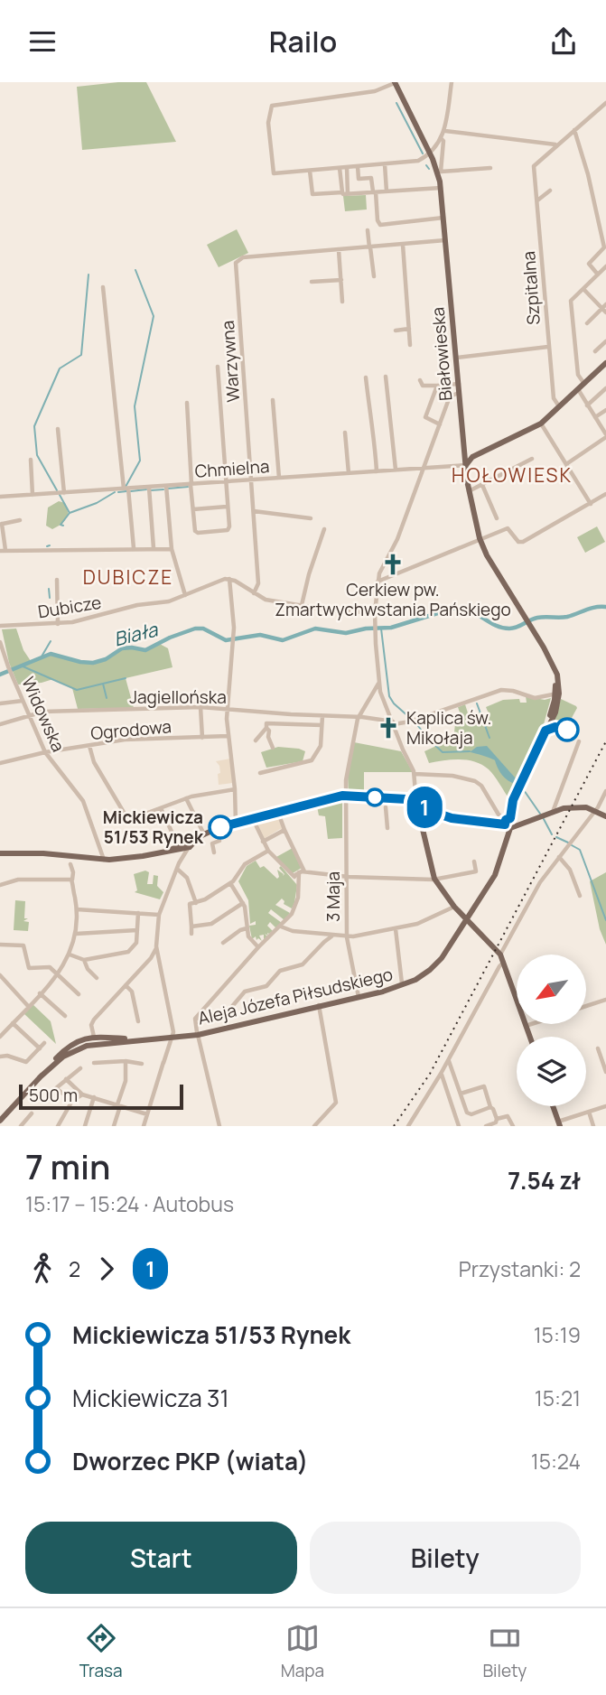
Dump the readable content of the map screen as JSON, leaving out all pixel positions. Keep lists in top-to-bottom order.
{
  "streets": {
    "main road": ["Białowieska", "Aleja Józefa Piłsudskiego"],
    "street": [
      "Szpitalna",
      "Warzywna",
      "Chmielna",
      "Dubicze",
      "Jagiellońska",
      "Widowska",
      "Ogrodowa",
      "3 Maja"
    ]
  },
  "crossings": [
    ["Białowieska", "Warzywna"],
    ["Białowieska", "Chmielna"],
    ["Warzywna", "Chmielna"],
    ["Jagiellońska", "Widowska"],
    ["Jagiellońska", "3 Maja"],
    ["Widowska", "Ogrodowa"],
    ["3 Maja", "Aleja Józefa Piłsudskiego"]
  ],
  "districts": ["HOŁOWIESK", "DUBICZE"],
  "water": ["Biała"],
  "places": {
    "church": ["Cerkiew pw. Zmartwychwstania Pańskiego", "Kaplica św. Mikołaja"],
    "other": ["Mickiewicza 51/53 Rynek"]
  },
  "lines": ["bus line 1"],
  "scale_bar": "500 m",
  "north": "bottom left",
  "page": {
    "header": "Railo",
    "on_map": "1",
    "scale": "500 m",
    "heading": ["7 min", "15:17 – 15:24 · Autobus", "7.54 zł"],
    "legs": ["2", "1", "Przystanki: 2"],
    "list": [
      {
        "name": "Mickiewicza 51/53 Rynek",
        "value": "15:19"
      },
      {
        "name": "Mickiewicza 31",
        "value": "15:21"
      },
      {
        "name": "Dworzec PKP (wiata)",
        "value": "15:24"
      }
    ],
    "buttons": ["Start", "Bilety"],
    "tabs": ["Trasa", "Mapa", "Bilety"]
  }
}
